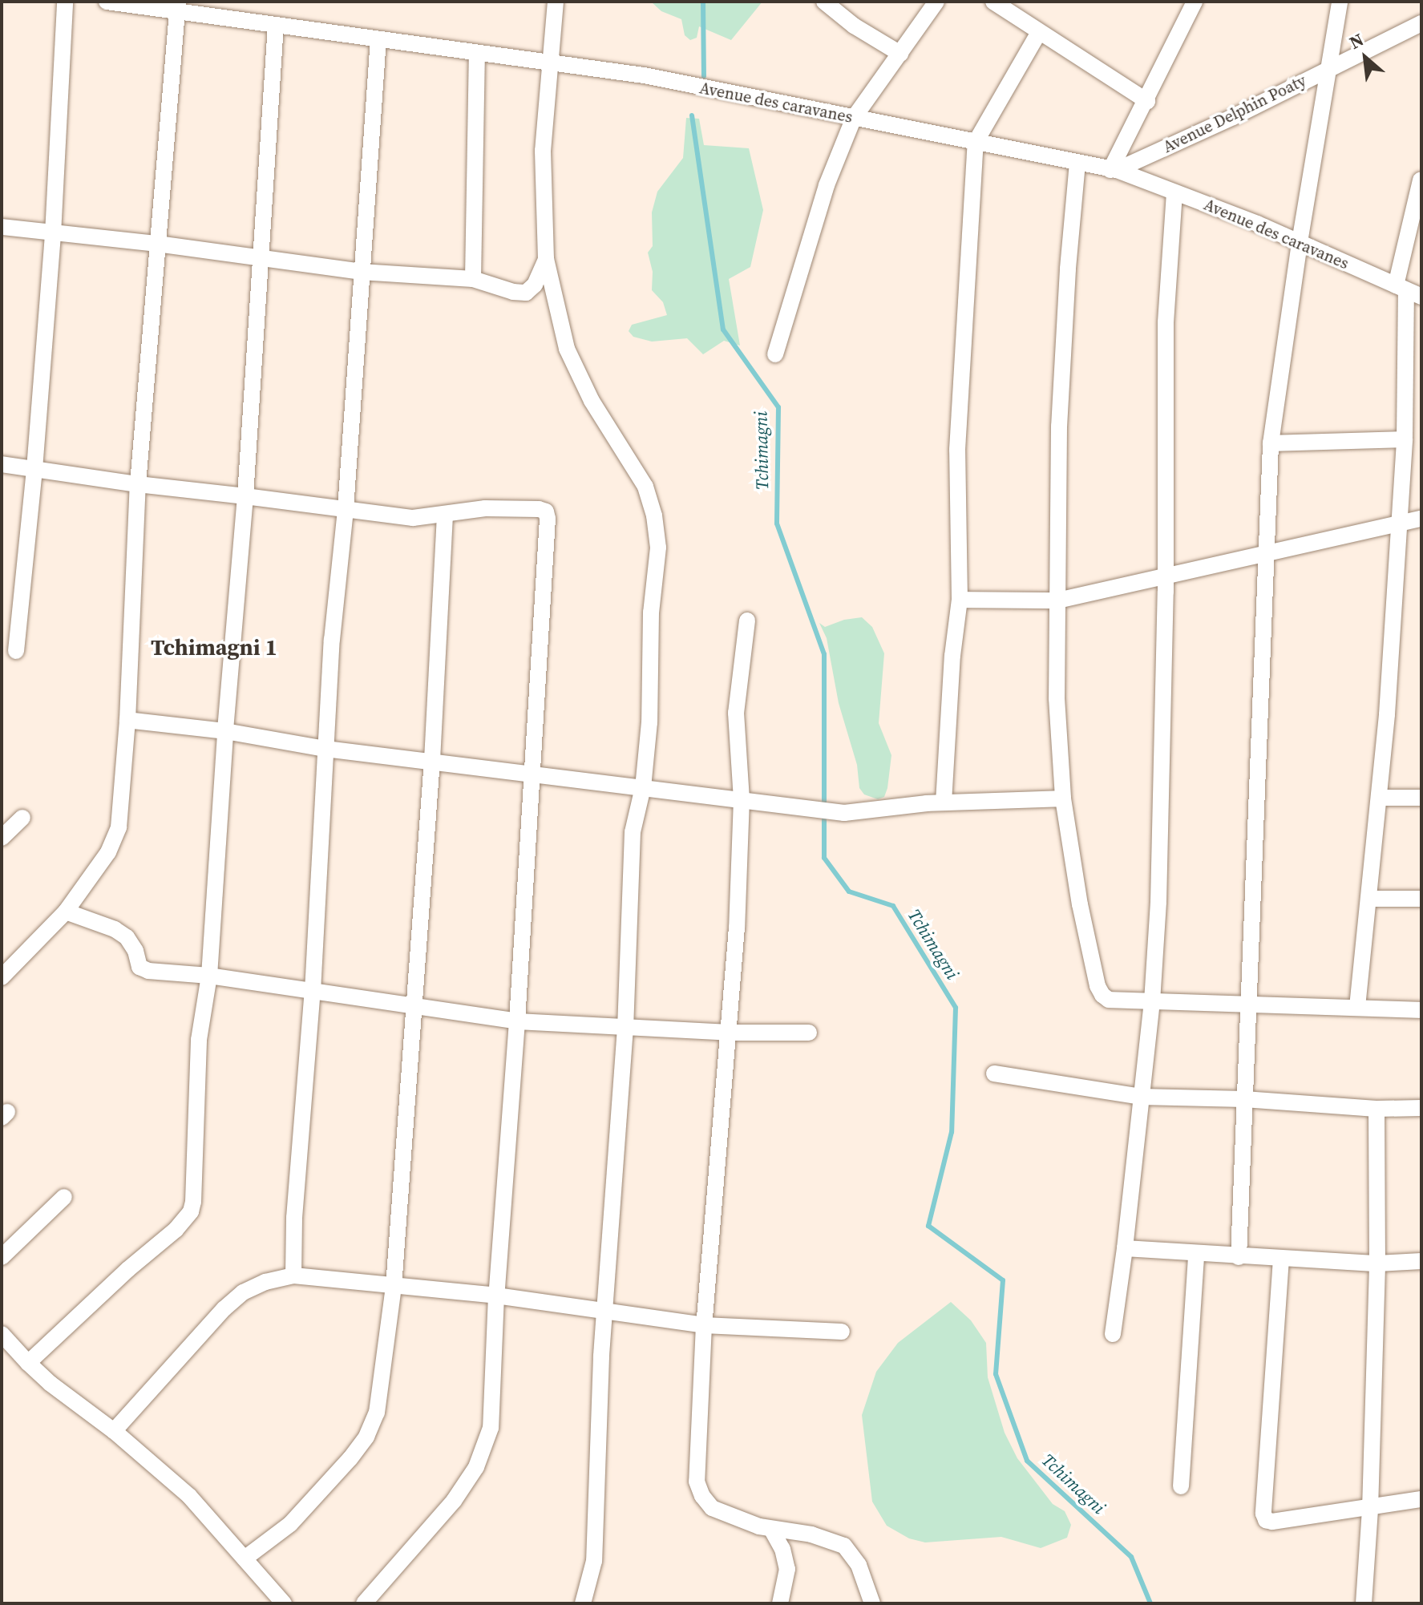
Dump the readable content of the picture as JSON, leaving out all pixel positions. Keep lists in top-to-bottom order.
{
  "streets": {
    "street": ["Avenue des caravanes", "Avenue Delphin Poaty"]
  },
  "crossings": [
    ["Avenue des caravanes", "Avenue Delphin Poaty"]
  ],
  "districts": ["Tchimagni 1"],
  "water": ["Tchimagni"],
  "north": "top left"
}
